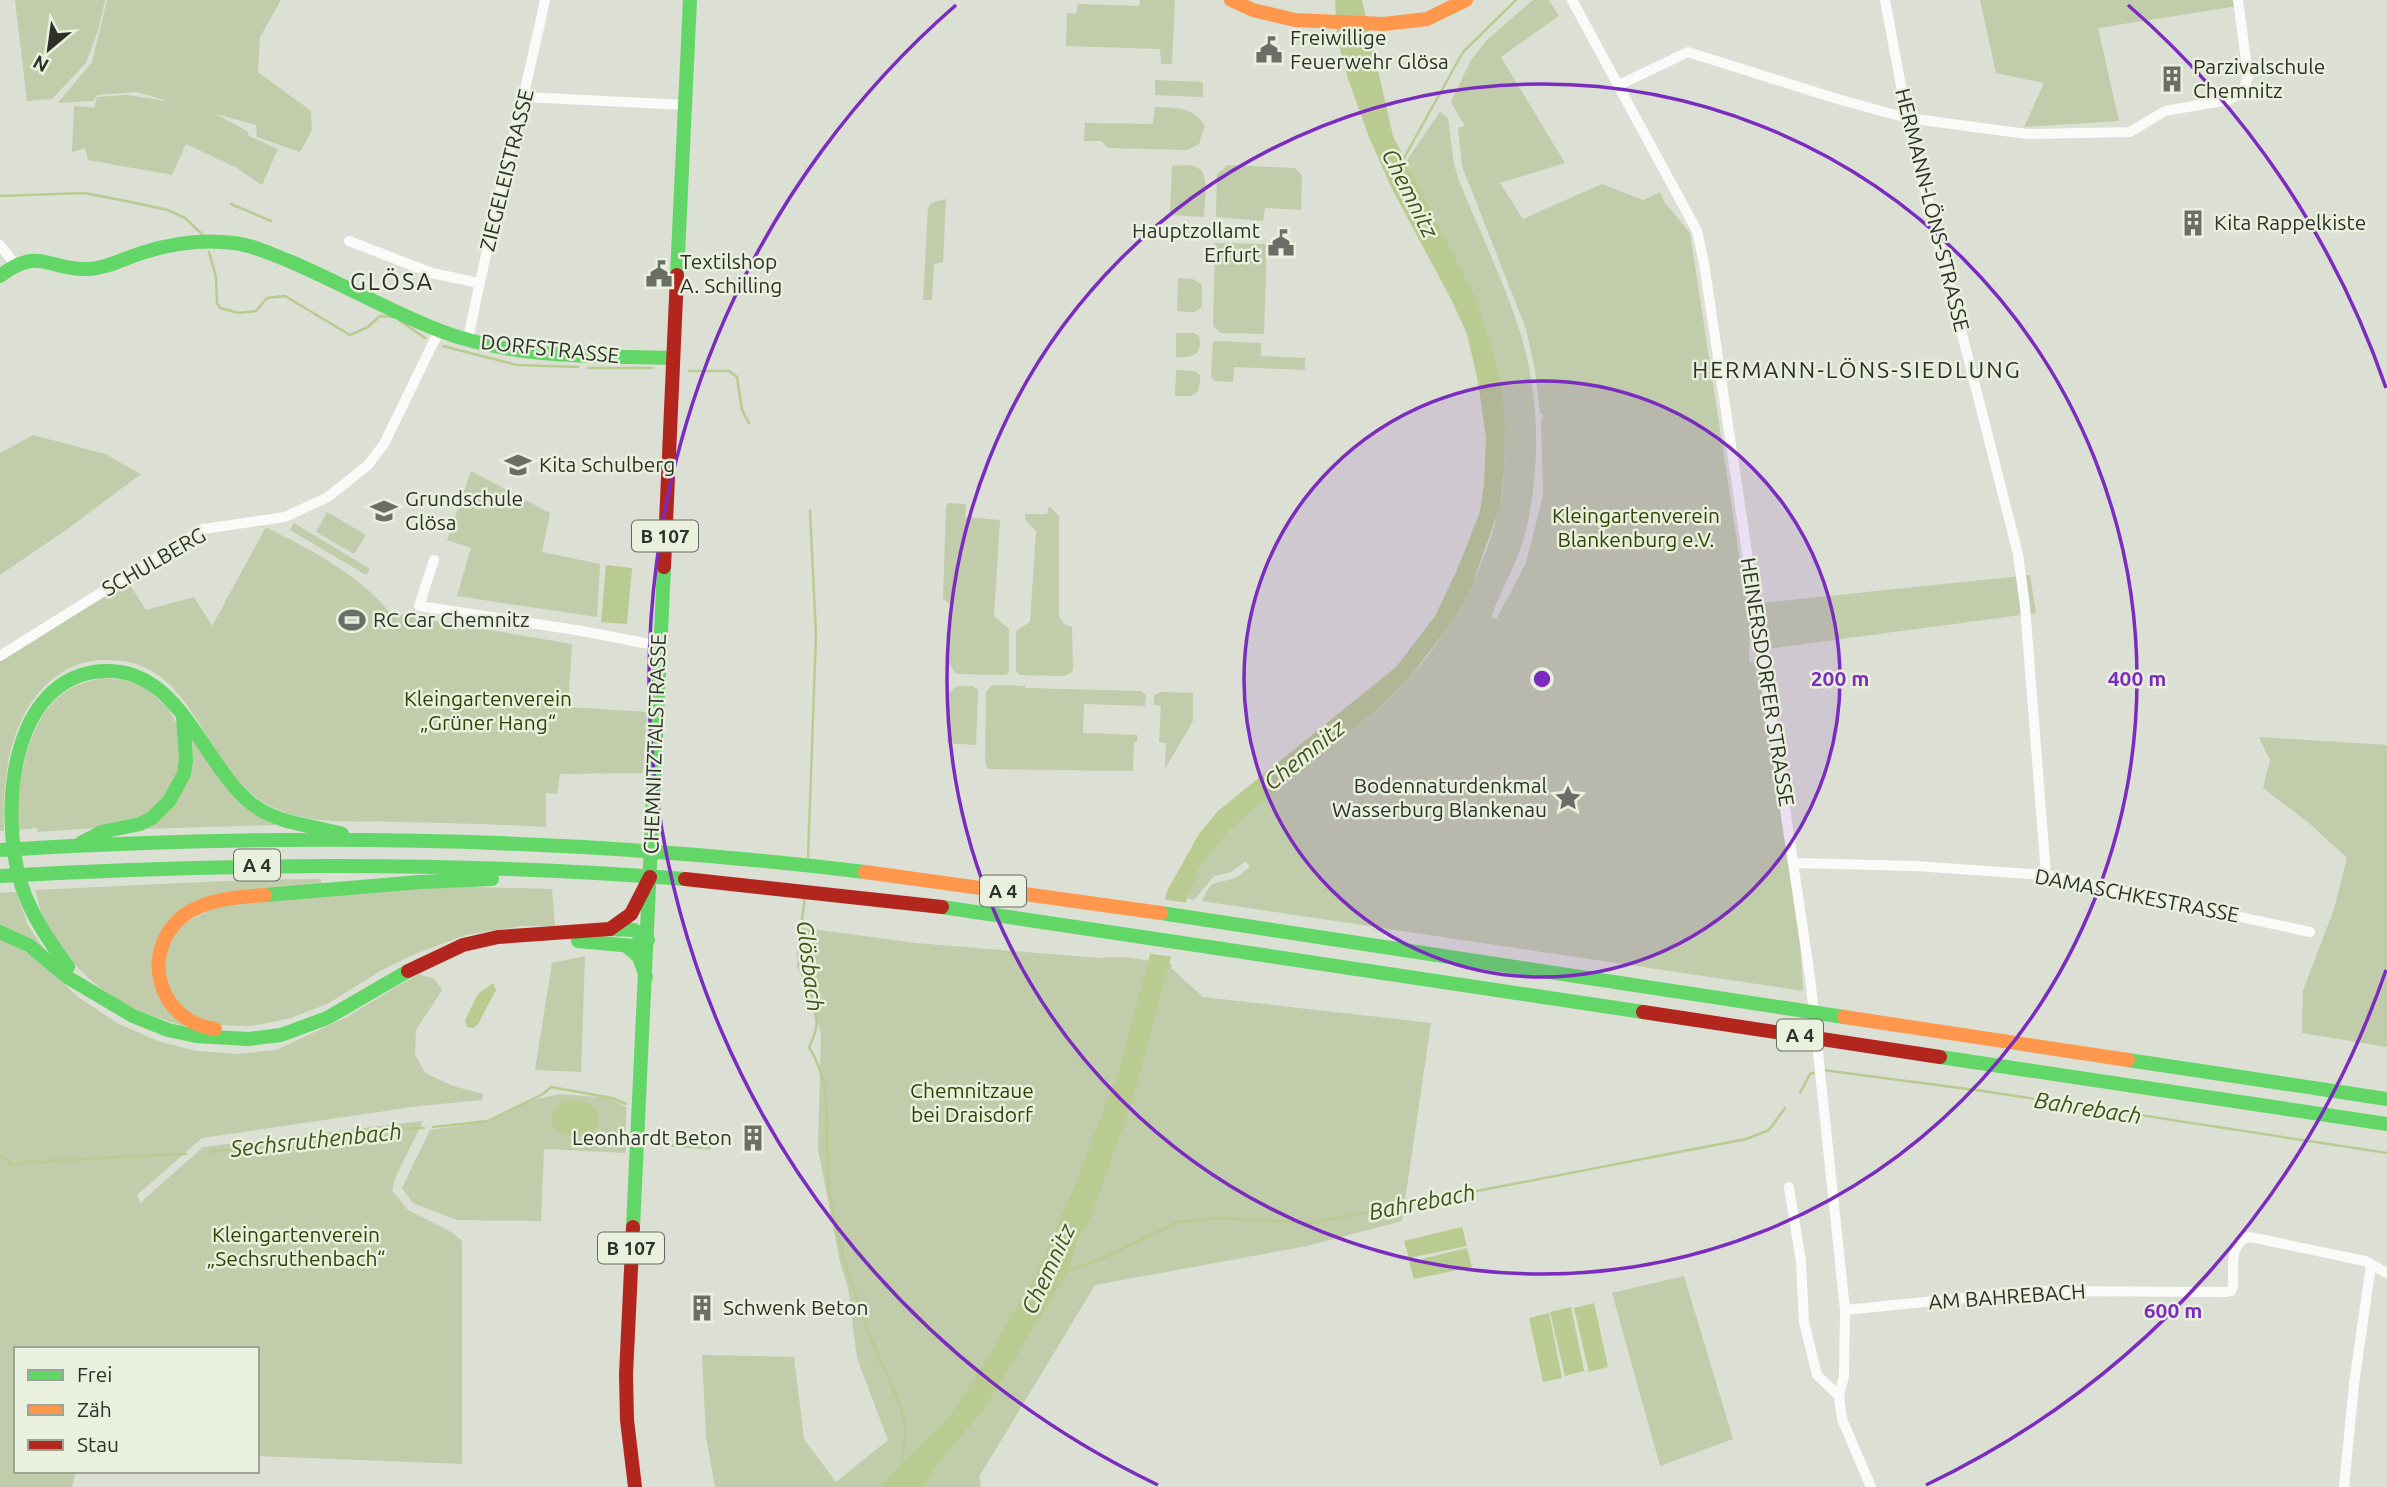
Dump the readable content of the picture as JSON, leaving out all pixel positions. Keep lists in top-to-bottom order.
{
  "streets": {
    "main road": [
      "DORFSTRASSE",
      "B 107",
      "CHEMNITZTALSTRASSE",
      "A 4"
    ],
    "street": [
      "ZIEGELEISTRASSE",
      "HERMANN-LÖNS-STRASSE",
      "SCHULBERG",
      "HEINERSDORFER STRASSE",
      "DAMASCHKESTRASSE",
      "AM BAHREBACH"
    ]
  },
  "crossings": [
    ["ZIEGELEISTRASSE", "DORFSTRASSE"],
    ["HERMANN-LÖNS-STRASSE", "DAMASCHKESTRASSE"],
    ["DORFSTRASSE", "SCHULBERG"],
    ["DORFSTRASSE", "CHEMNITZTALSTRASSE"],
    ["HEINERSDORFER STRASSE", "DAMASCHKESTRASSE"],
    ["HEINERSDORFER STRASSE", "AM BAHREBACH"]
  ],
  "districts": ["GLÖSA", "HERMANN-LÖNS-SIEDLUNG"],
  "water": [
    "Chemnitz",
    "Glösbach",
    "Bahrebach",
    "Sechsruthenbach"
  ],
  "parks": [
    "Kleingartenverein Blankenburg e.V.",
    "Kleingartenverein „Grüner Hang“",
    "Chemnitzaue bei Draisdorf",
    "Kleingartenverein „Sechsruthenbach“"
  ],
  "places": {
    "public building": ["Freiwillige Feuerwehr Glösa", "Hauptzollamt Erfurt", "Textilshop A. Schilling"],
    "building": [
      "Parzivalschule Chemnitz",
      "Kita Rappelkiste",
      "Leonhardt Beton",
      "Schwenk Beton"
    ],
    "school or university": ["Kita Schulberg", "Grundschule Glösa"],
    "sports": ["RC Car Chemnitz"],
    "place": ["Bodennaturdenkmal Wasserburg Blankenau"]
  },
  "legend": ["Frei", "Zäh", "Stau"],
  "north": "bottom left",
  "rings": ["200 m", "400 m", "600 m"]
}
